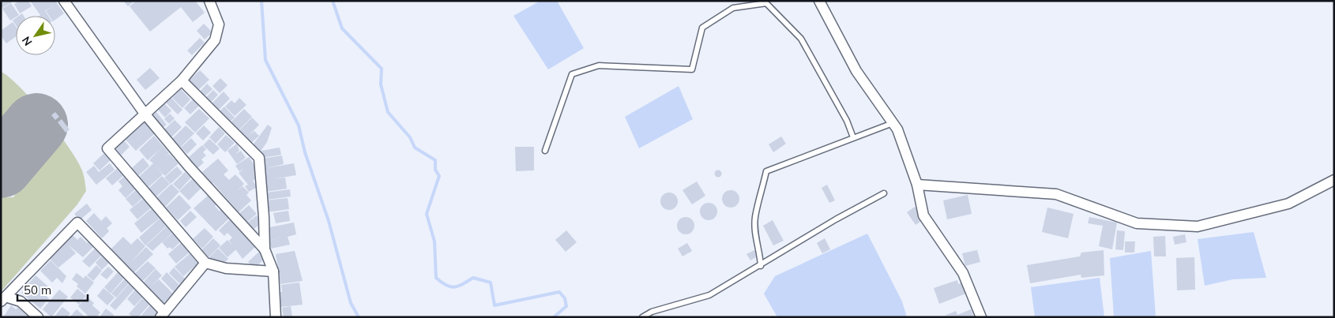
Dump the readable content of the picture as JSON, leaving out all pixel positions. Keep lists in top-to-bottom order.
{
  "scale_bar": "50 m",
  "north": "bottom left"
}
